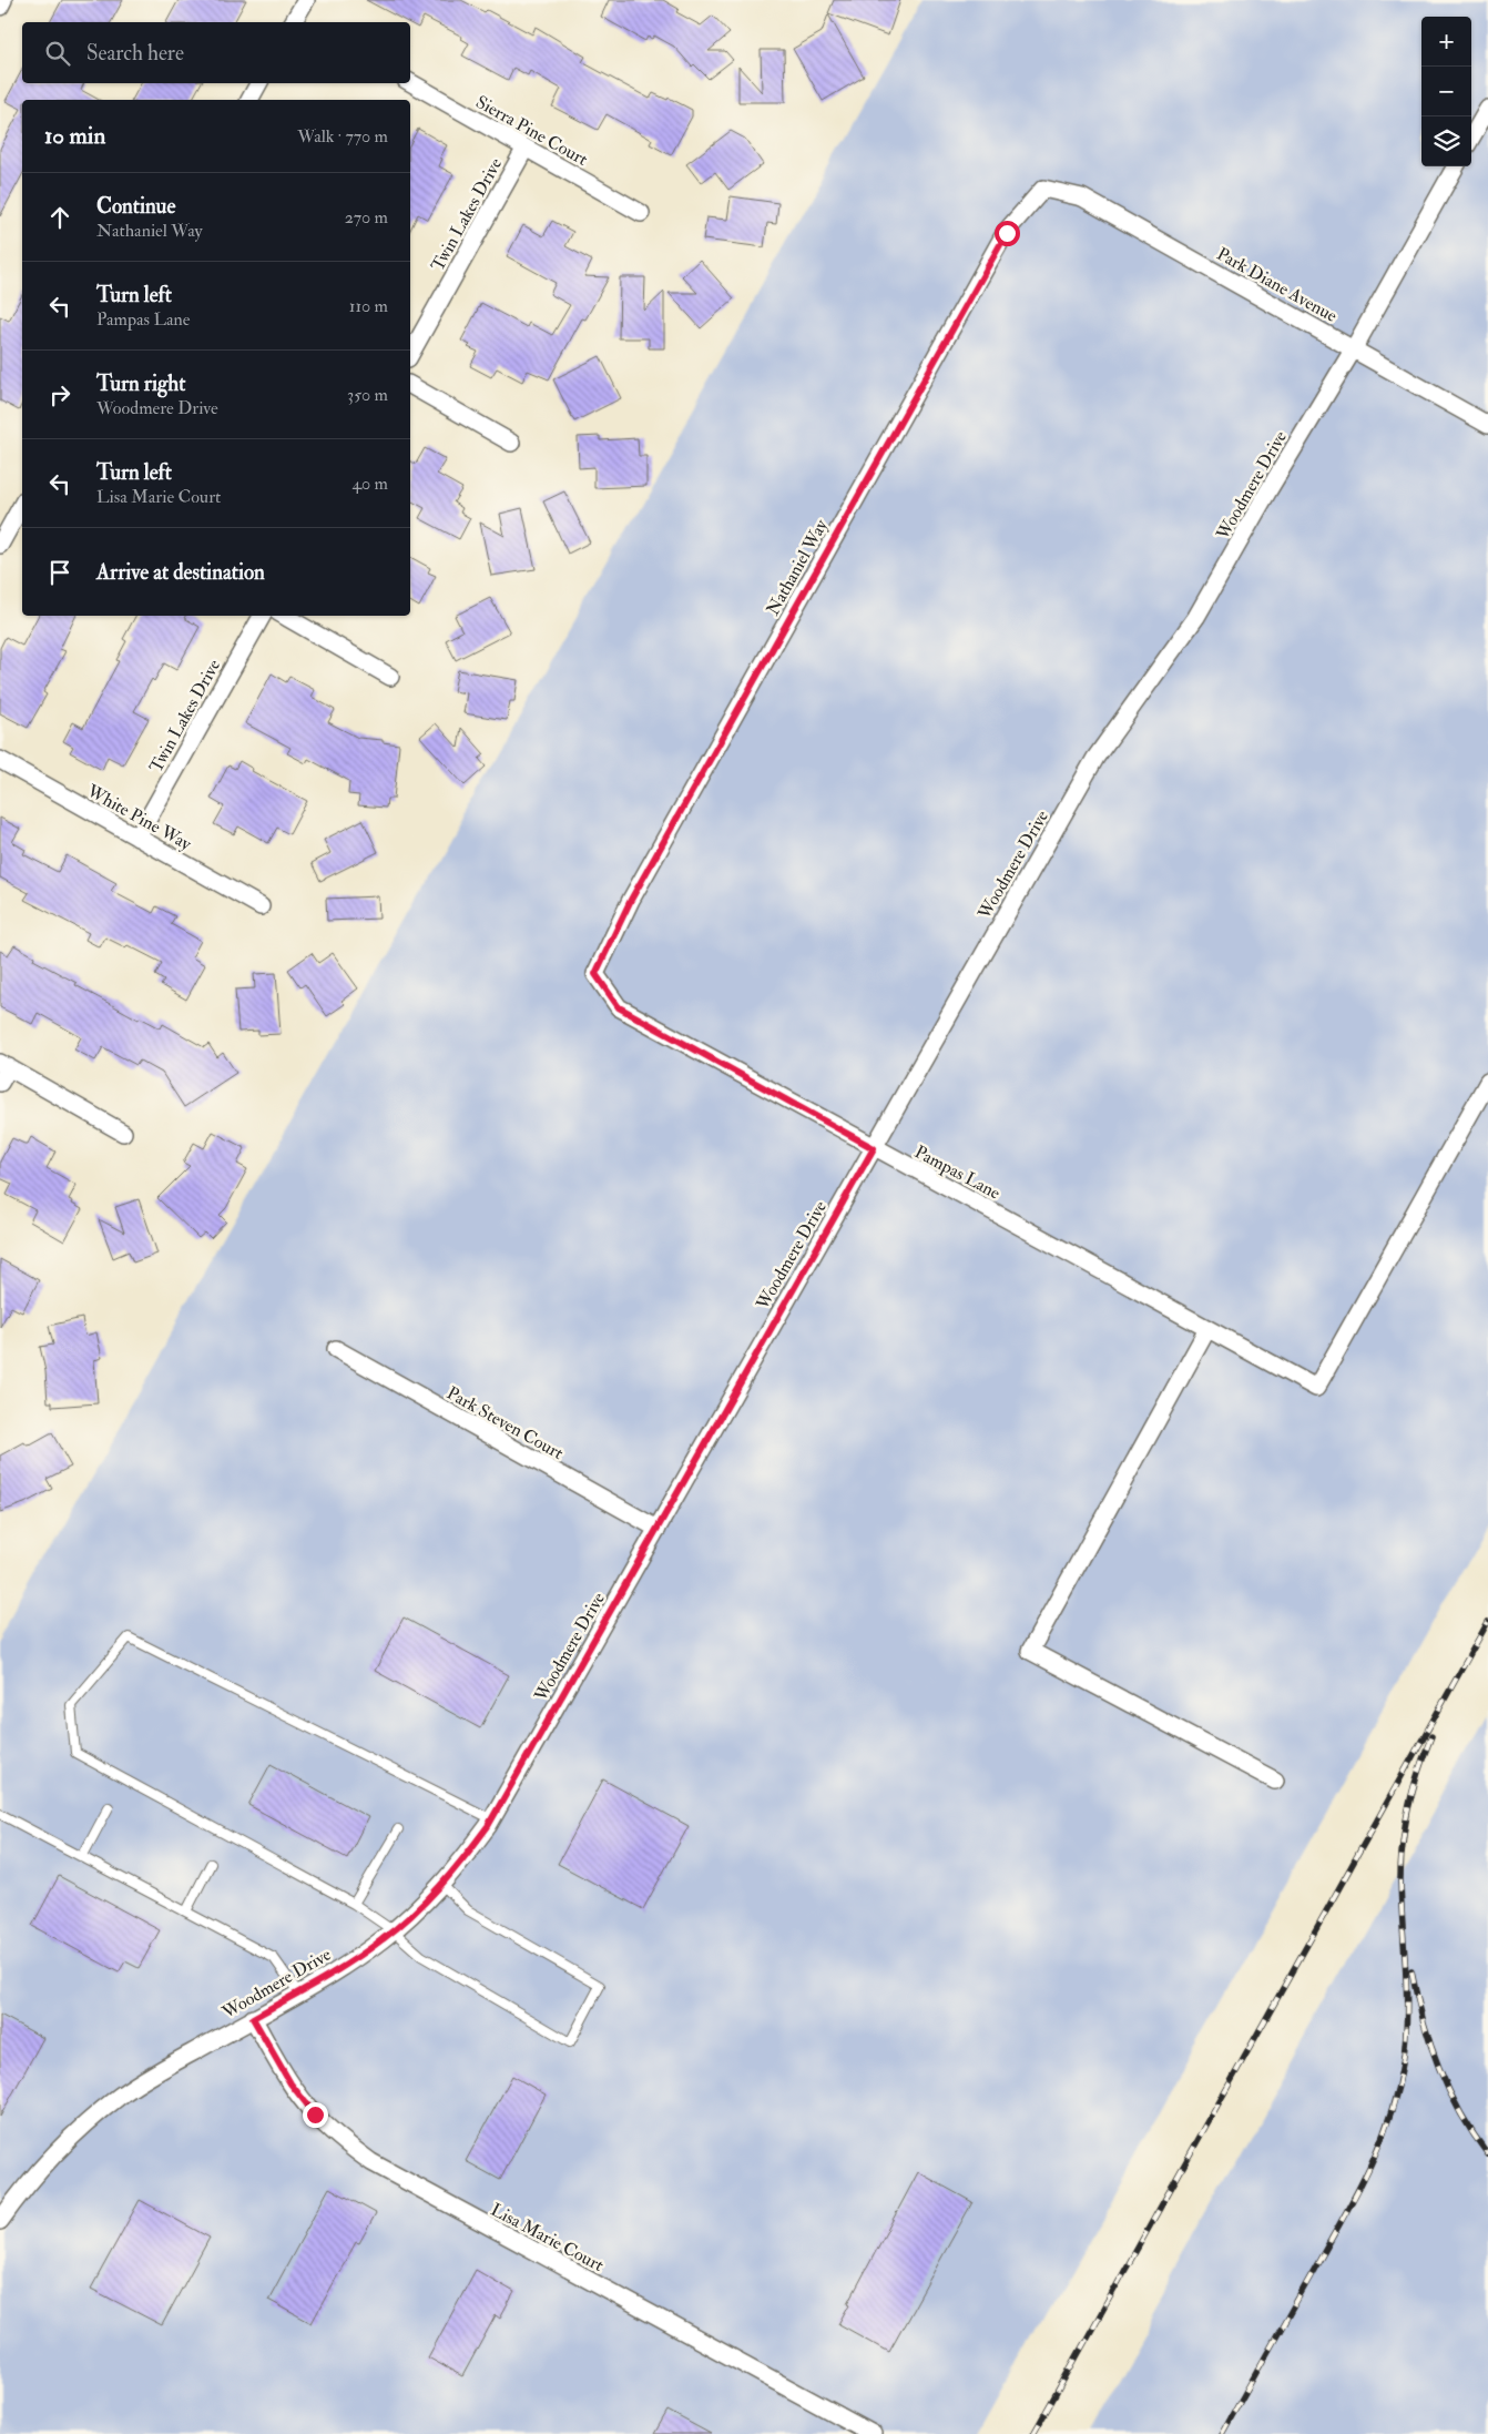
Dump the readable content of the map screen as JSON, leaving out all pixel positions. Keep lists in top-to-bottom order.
{
  "streets": {
    "street": [
      "Sierra Pine Court",
      "Twin Lakes Drive",
      "Park Diane Avenue",
      "Woodmere Drive",
      "Nathaniel Way",
      "White Pine Way",
      "Pampas Lane",
      "Park Steven Court",
      "Lisa Marie Court"
    ]
  },
  "crossings": [
    ["Sierra Pine Court", "Twin Lakes Drive"],
    ["Twin Lakes Drive", "White Pine Way"],
    ["Park Diane Avenue", "Woodmere Drive"],
    ["Park Diane Avenue", "Nathaniel Way"],
    ["Woodmere Drive", "Pampas Lane"],
    ["Woodmere Drive", "Park Steven Court"],
    ["Woodmere Drive", "Lisa Marie Court"],
    ["Nathaniel Way", "Pampas Lane"]
  ],
  "page": {
    "map_buttons": ["+", "−"],
    "search": "Search here",
    "heading": ["10 min", "Walk · 770 m"],
    "list": [
      ["Continue", "Nathaniel Way", "270 m"],
      ["Turn left", "Pampas Lane", "110 m"],
      ["Turn right", "Woodmere Drive", "350 m"],
      ["Turn left", "Lisa Marie Court", "40 m"],
      "Arrive at destination"
    ]
  }
}
